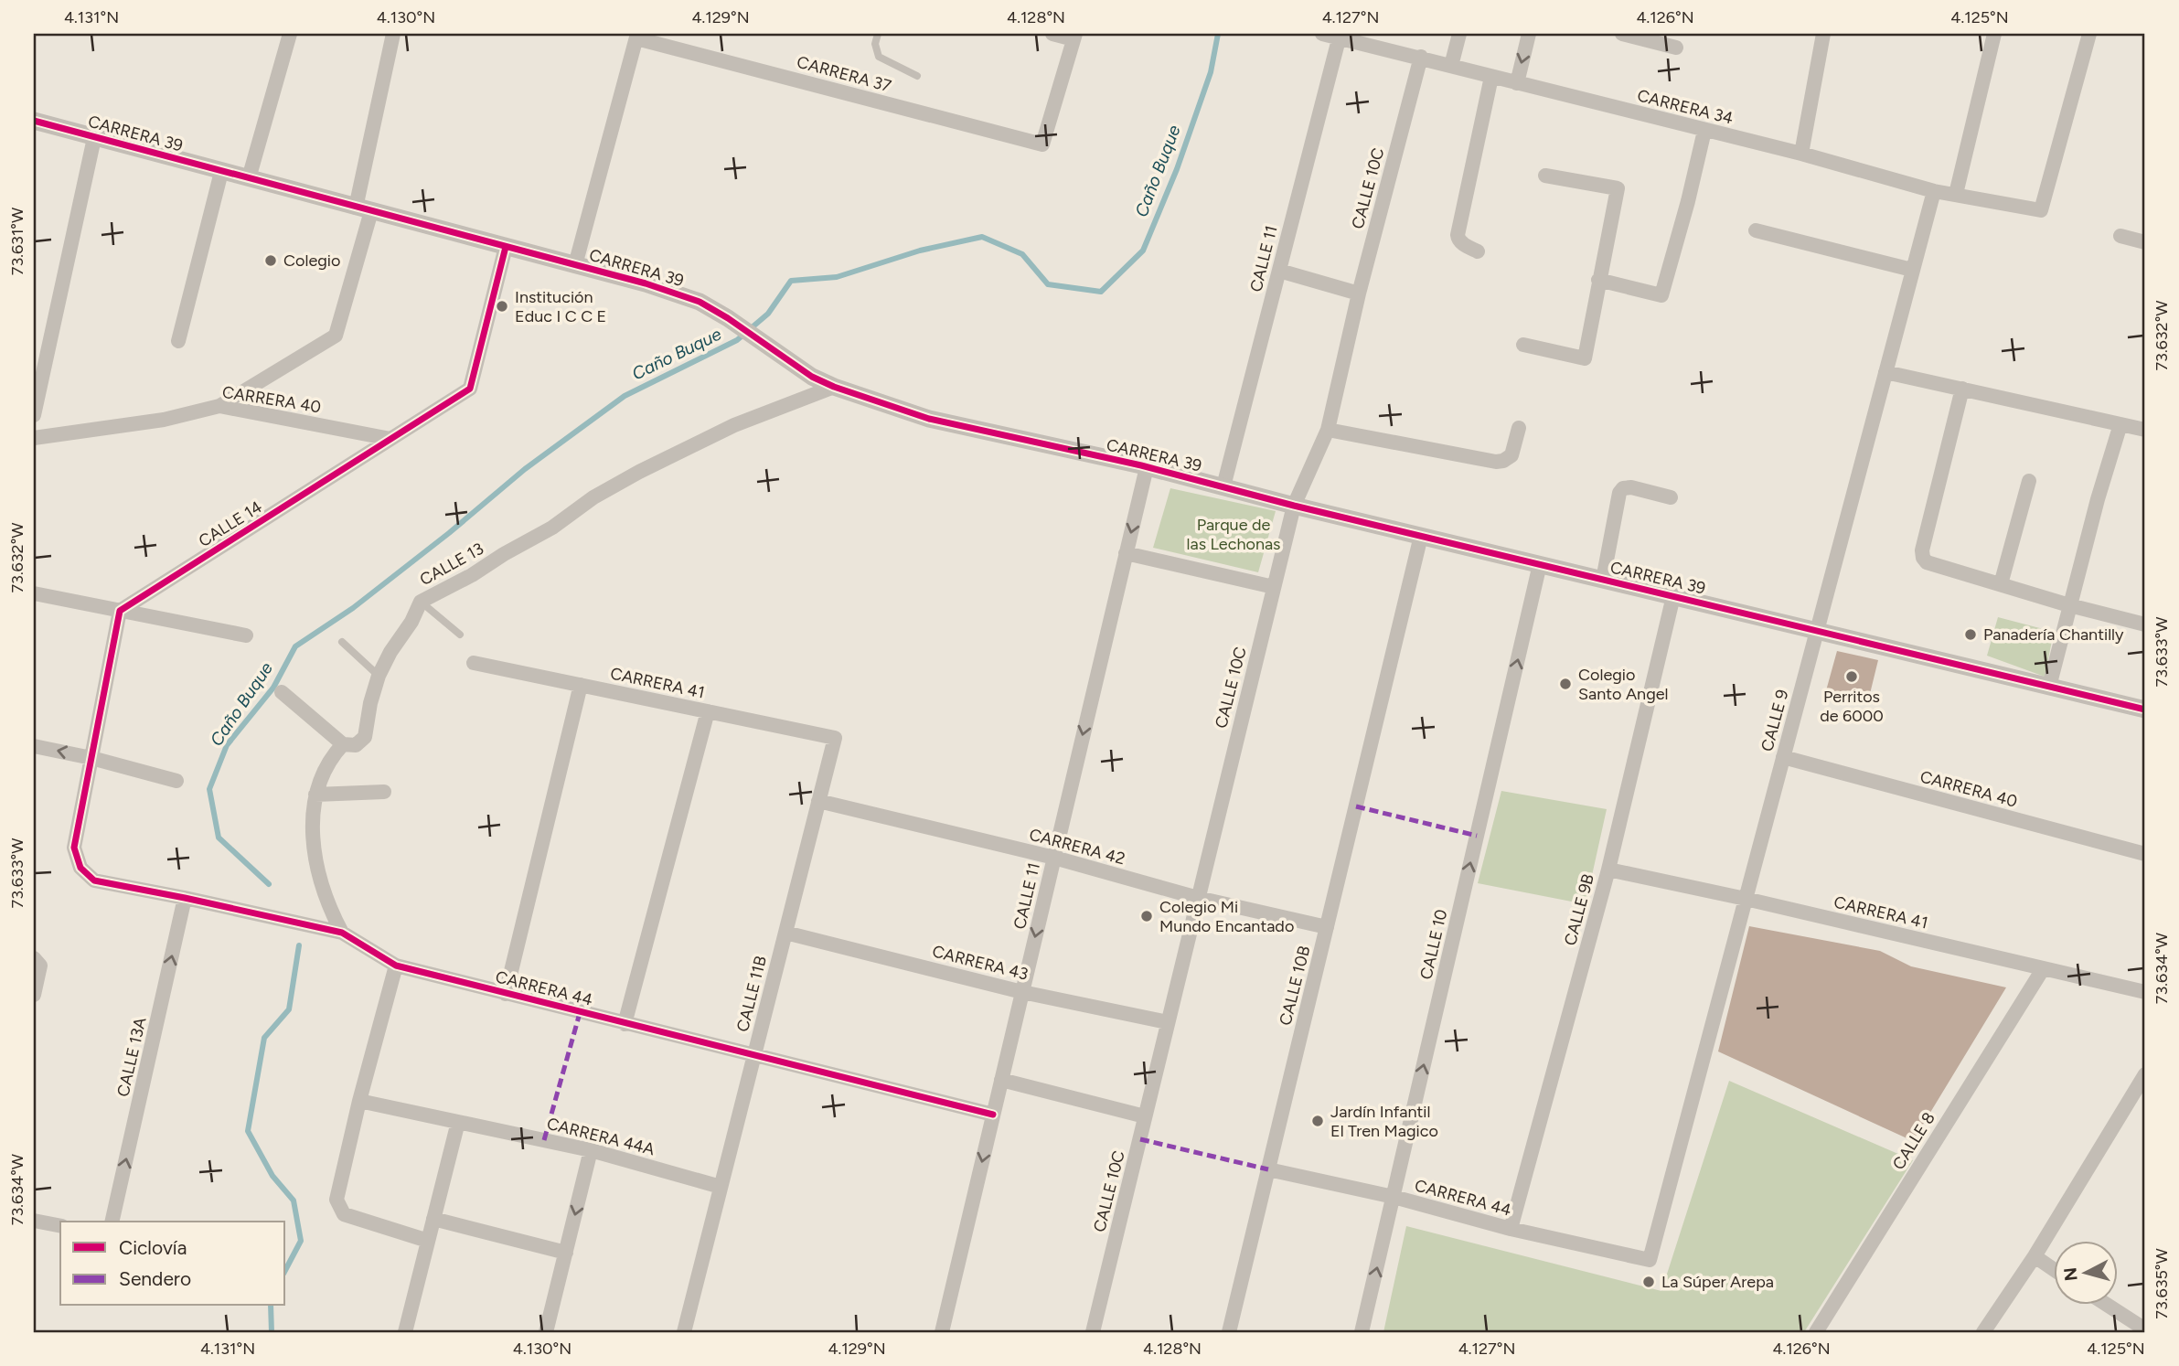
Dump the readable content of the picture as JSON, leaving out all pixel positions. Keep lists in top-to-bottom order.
{
  "streets": {
    "street": [
      "CARRERA 37",
      "CARRERA 34",
      "CARRERA 39",
      "CALLE 10C",
      "CALLE 11",
      "CARRERA 40",
      "CALLE 14",
      "CALLE 13",
      "CARRERA 41",
      "CALLE 9",
      "CARRERA 42",
      "CALLE 9B",
      "CALLE 10",
      "CARRERA 43",
      "CALLE 10B",
      "CARRERA 44",
      "CALLE 11B",
      "CALLE 13A",
      "CARRERA 44A",
      "CALLE 8"
    ]
  },
  "crossings": [
    ["CARRERA 34", "CALLE 10C"],
    ["CARRERA 34", "CALLE 11"],
    ["CARRERA 34", "CALLE 9"],
    ["CARRERA 39", "CALLE 10C"],
    ["CARRERA 39", "CALLE 11"],
    ["CARRERA 39", "CALLE 14"],
    ["CARRERA 39", "CALLE 13"],
    ["CARRERA 39", "CALLE 9"],
    ["CARRERA 39", "CALLE 9B"],
    ["CARRERA 39", "CALLE 10"],
    ["CARRERA 39", "CALLE 10B"],
    ["CALLE 10C", "CARRERA 42"],
    ["CALLE 10C", "CARRERA 43"],
    ["CALLE 11", "CARRERA 42"],
    ["CALLE 11", "CARRERA 43"],
    ["CALLE 11", "CARRERA 44"],
    ["CARRERA 40", "CALLE 14"],
    ["CARRERA 40", "CALLE 9"],
    ["CALLE 13", "CARRERA 44"],
    ["CARRERA 41", "CALLE 9"],
    ["CARRERA 41", "CALLE 9B"],
    ["CARRERA 41", "CALLE 11B"],
    ["CARRERA 41", "CALLE 8"],
    ["CALLE 9", "CARRERA 44"],
    ["CARRERA 42", "CALLE 10B"],
    ["CARRERA 42", "CALLE 11B"],
    ["CALLE 9B", "CARRERA 44"],
    ["CALLE 10", "CARRERA 44"],
    ["CARRERA 43", "CALLE 11B"],
    ["CALLE 10B", "CARRERA 44"],
    ["CARRERA 44", "CALLE 11B"],
    ["CARRERA 44", "CALLE 13A"],
    ["CALLE 11B", "CARRERA 44A"]
  ],
  "one_way": ["CALLE 11", "CALLE 10", "CALLE 13A"],
  "water": ["Caño Buque"],
  "parks": ["Parque de las Lechonas"],
  "places": [
    "Colegio",
    "Institución Educ I C C E",
    "Panadería Chantilly",
    "Perritos de 6000",
    "Colegio Santo Angel",
    "Colegio Mi Mundo Encantado",
    "Jardín Infantil El Tren Magico",
    "La Súper Arepa"
  ],
  "legend": ["Ciclovía", "Sendero"],
  "north": "left",
  "coordinates": [
    "4.131°N",
    "4.130°N",
    "4.129°N",
    "4.128°N",
    "4.127°N",
    "4.126°N",
    "4.125°N",
    "73.631°W",
    "73.632°W",
    "73.633°W",
    "73.634°W",
    "73.635°W"
  ]
}
